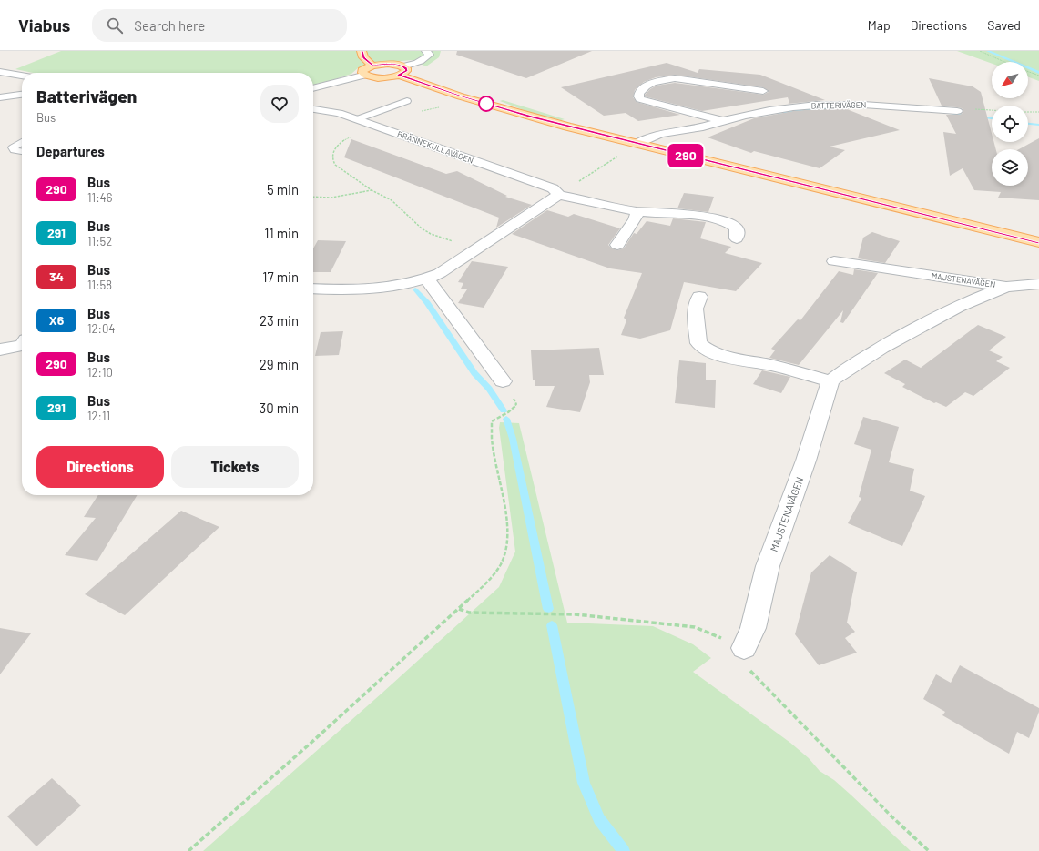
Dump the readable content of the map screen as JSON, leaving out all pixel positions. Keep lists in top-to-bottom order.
{
  "streets": {
    "street": ["BATTERIVÄGEN", "BRÄNNEKULLAVÄGEN", "MAJSTENAVÄGEN"]
  },
  "lines": ["bus line 290"],
  "north": "bottom left",
  "page": {
    "header": "Viabus",
    "search": "Search here",
    "nav": ["Map", "Directions", "Saved"],
    "on_map": "290",
    "heading": [
      ["Batterivägen", "Bus"],
      "Departures"
    ],
    "list": [
      {
        "mark": "290",
        "name": "Bus",
        "note": "11:46",
        "value": "5 min"
      },
      {
        "mark": "291",
        "name": "Bus",
        "note": "11:52",
        "value": "11 min"
      },
      {
        "mark": "34",
        "name": "Bus",
        "note": "11:58",
        "value": "17 min"
      },
      {
        "mark": "X6",
        "name": "Bus",
        "note": "12:04",
        "value": "23 min"
      },
      {
        "mark": "290",
        "name": "Bus",
        "note": "12:10",
        "value": "29 min"
      },
      {
        "mark": "291",
        "name": "Bus",
        "note": "12:11",
        "value": "30 min"
      }
    ],
    "buttons": ["Directions", "Tickets"]
  }
}
